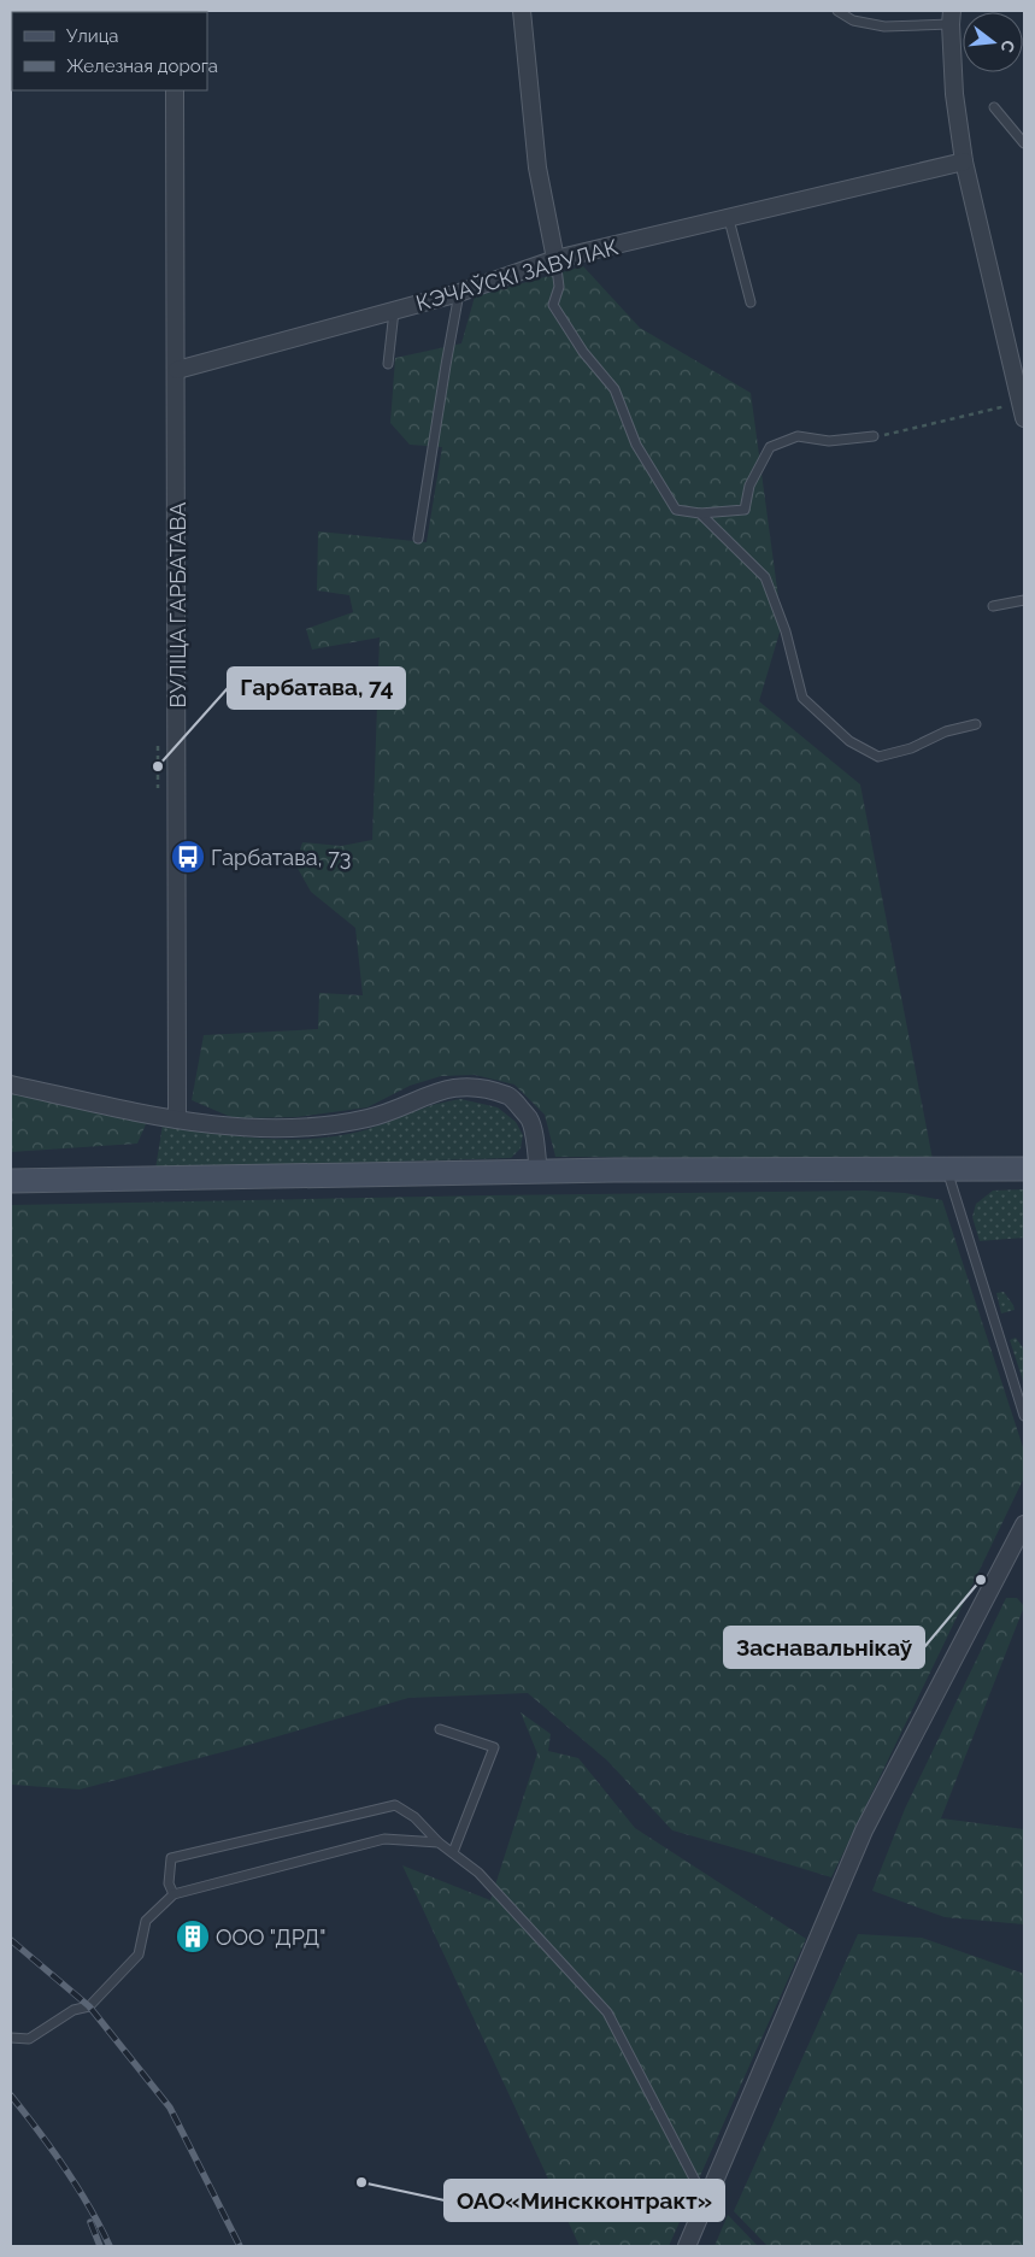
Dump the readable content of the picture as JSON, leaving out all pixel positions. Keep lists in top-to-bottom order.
{
  "streets": {
    "street": ["КЭЧАЎСКІ ЗАВУЛАК", "ВУЛІЦА ГАРБАТАВА"]
  },
  "crossings": [
    ["КЭЧАЎСКІ ЗАВУЛАК", "ВУЛІЦА ГАРБАТАВА"]
  ],
  "places": {
    "other": ["Гарбатава, 74", "Заснавальнікаў", "ОАО«Минскконтракт»"],
    "bus stop": ["Гарбатава, 73"],
    "building": ["ООО \"ДРД\""]
  },
  "legend": ["Улица", "Железная дорога"],
  "north": "right"
}
